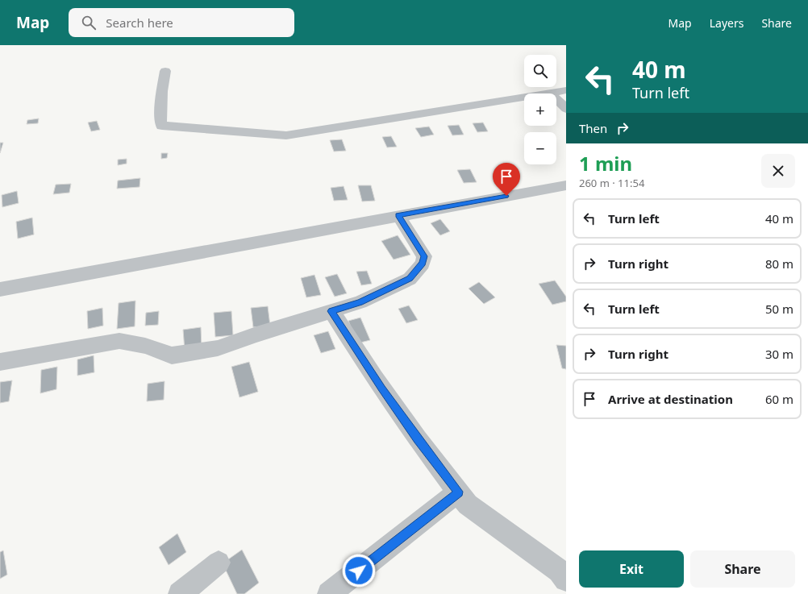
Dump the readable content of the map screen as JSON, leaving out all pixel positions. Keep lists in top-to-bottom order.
{
  "page": {
    "header": "Map",
    "search": "Search here",
    "nav": ["Map", "Layers", "Share"],
    "turn": ["40 m", "Turn left"],
    "map_buttons": ["+", "−"],
    "then": "Then",
    "heading": ["1 min", "260 m · 11:54"],
    "list": [
      {
        "name": "Turn left",
        "value": "40 m"
      },
      {
        "name": "Turn right",
        "value": "80 m"
      },
      {
        "name": "Turn left",
        "value": "50 m"
      },
      {
        "name": "Turn right",
        "value": "30 m"
      },
      {
        "name": "Arrive at destination",
        "value": "60 m"
      }
    ],
    "buttons": ["Exit", "Share"]
  }
}
